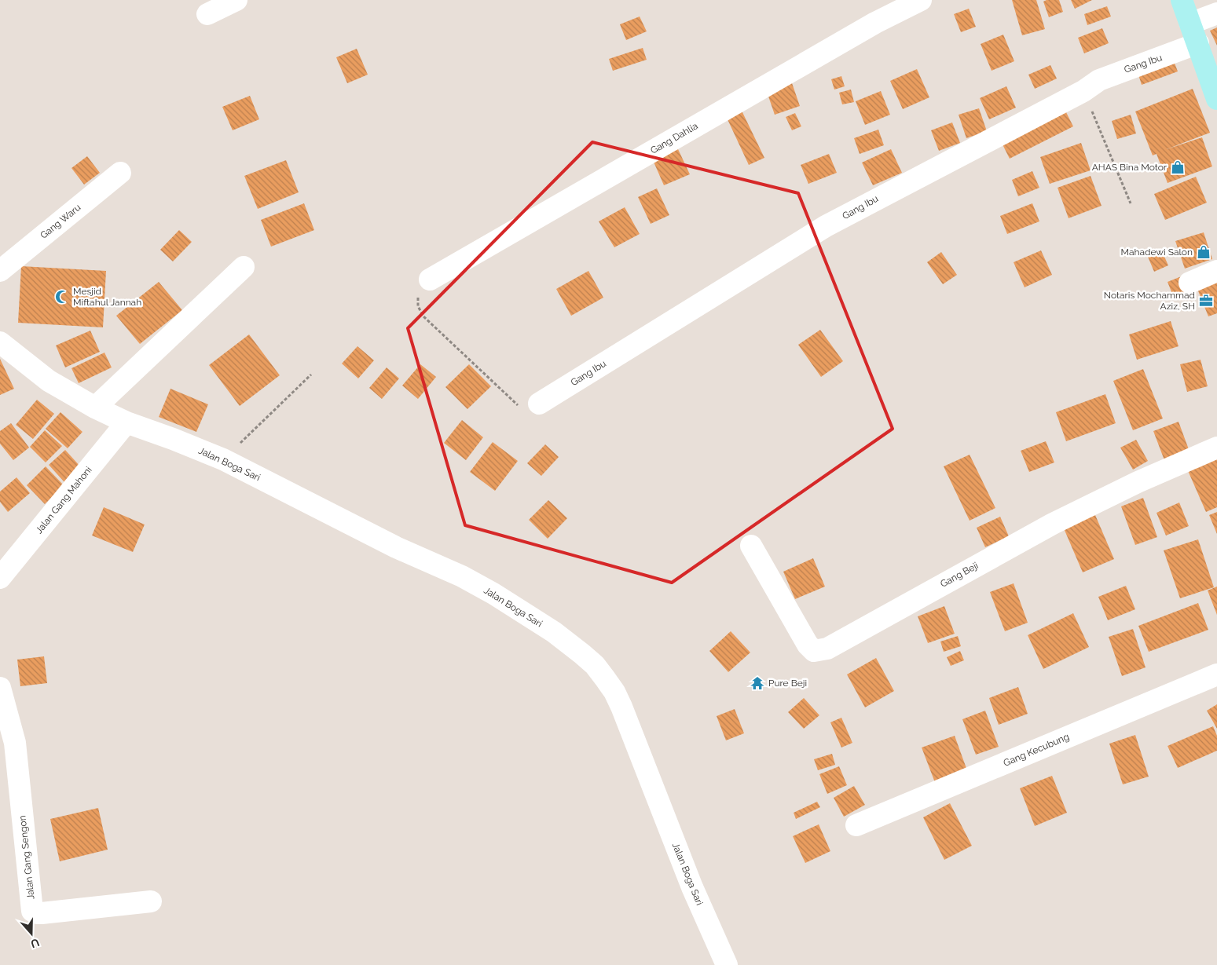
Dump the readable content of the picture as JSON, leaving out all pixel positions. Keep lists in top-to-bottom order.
{
  "streets": {
    "street": [
      "Gang Ibu",
      "Gang Dahlia",
      "Gang Waru",
      "Jalan Boga Sari",
      "Jalan Gang Mahoni",
      "Gang Beji",
      "Gang Kecubung",
      "Jalan Gang Sengon"
    ]
  },
  "crossings": [
    ["Jalan Boga Sari", "Jalan Gang Mahoni"]
  ],
  "places": {
    "shop": ["AHAS Bina Motor", "Mahadewi Salon"],
    "mosque": ["Mesjid Miftahul Jannah"],
    "office": ["Notaris Mochammad Aziz, SH"],
    "temple": ["Pure Beji"]
  },
  "north": "bottom"
}
